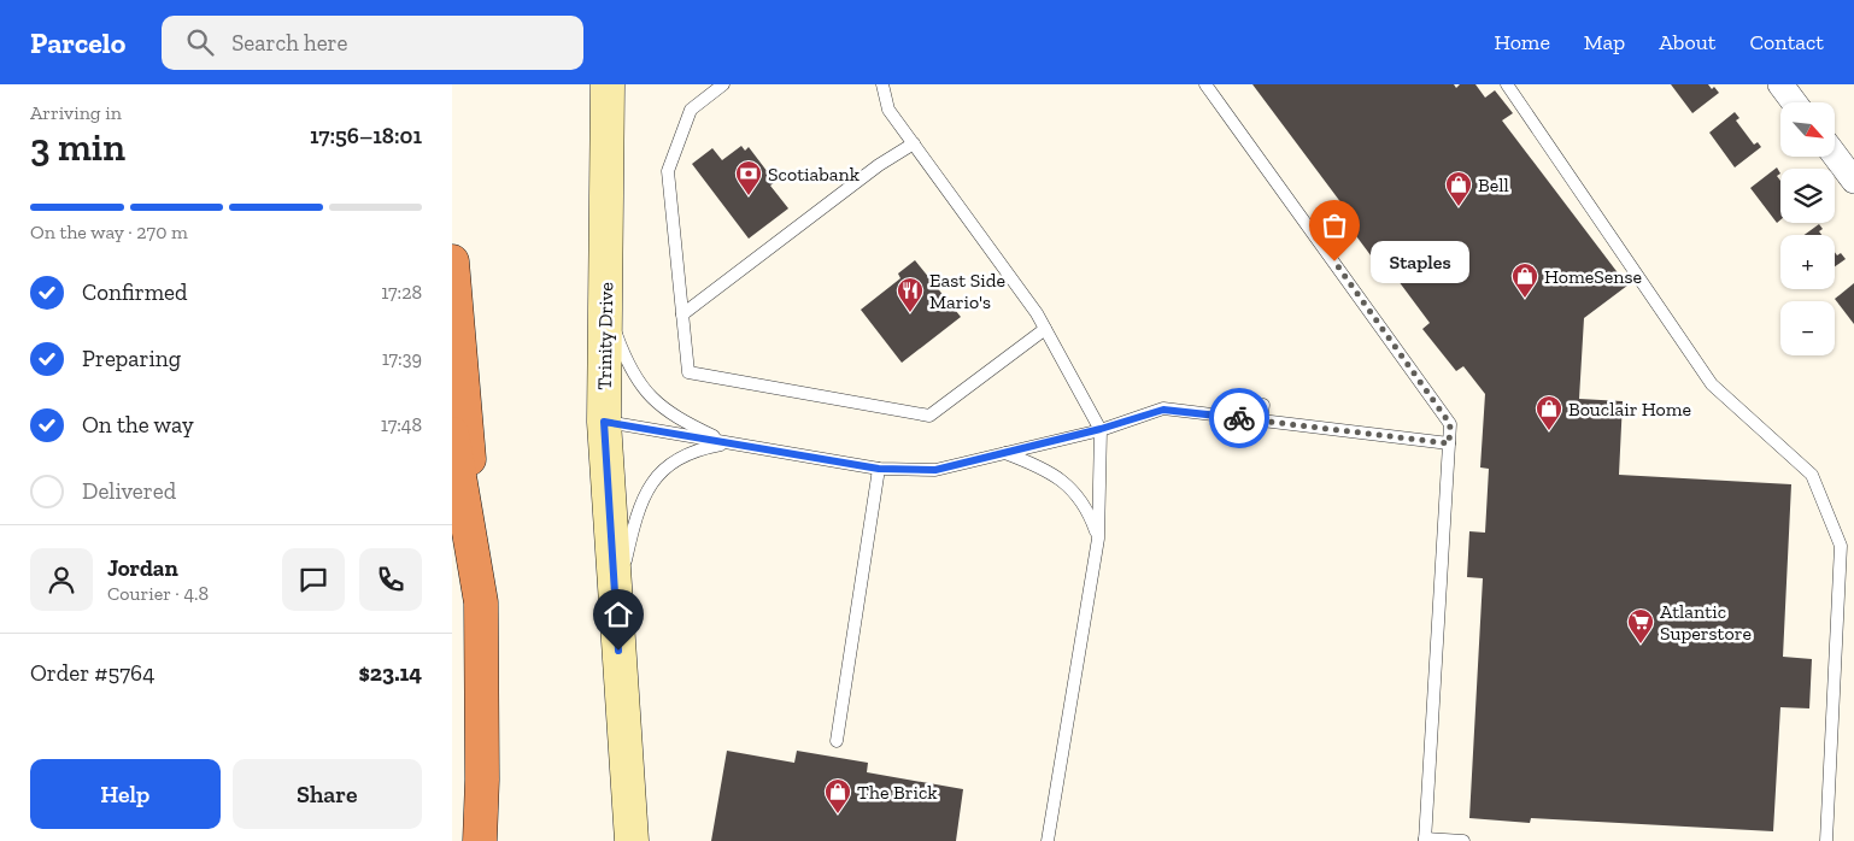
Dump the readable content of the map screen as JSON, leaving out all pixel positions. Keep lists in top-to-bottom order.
{
  "streets": {
    "street": ["Trinity Drive"]
  },
  "places": {
    "bank": ["Scotiabank"],
    "shop": [
      "Bell",
      "HomeSense",
      "Bouclair Home",
      "The Brick"
    ],
    "other": ["Staples"],
    "restaurant": ["East Side Mario's"],
    "supermarket": ["Atlantic Superstore"]
  },
  "north": "bottom right",
  "page": {
    "header": "Parcelo",
    "search": "Search here",
    "nav": [
      "Home",
      "Map",
      "About",
      "Contact"
    ],
    "heading": ["3 min", "Arriving in", "17:56–18:01"],
    "panel": [
      "Jordan",
      "Courier · 4.8",
      "Order #5764",
      "$23.14"
    ],
    "map_buttons": ["+", "−"],
    "bar": "On the way · 270 m",
    "bubble": "Staples",
    "list": [
      ["Confirmed", "17:28"],
      ["Preparing", "17:39"],
      ["On the way", "17:48"],
      "Delivered"
    ],
    "buttons": ["Help", "Share"]
  }
}
